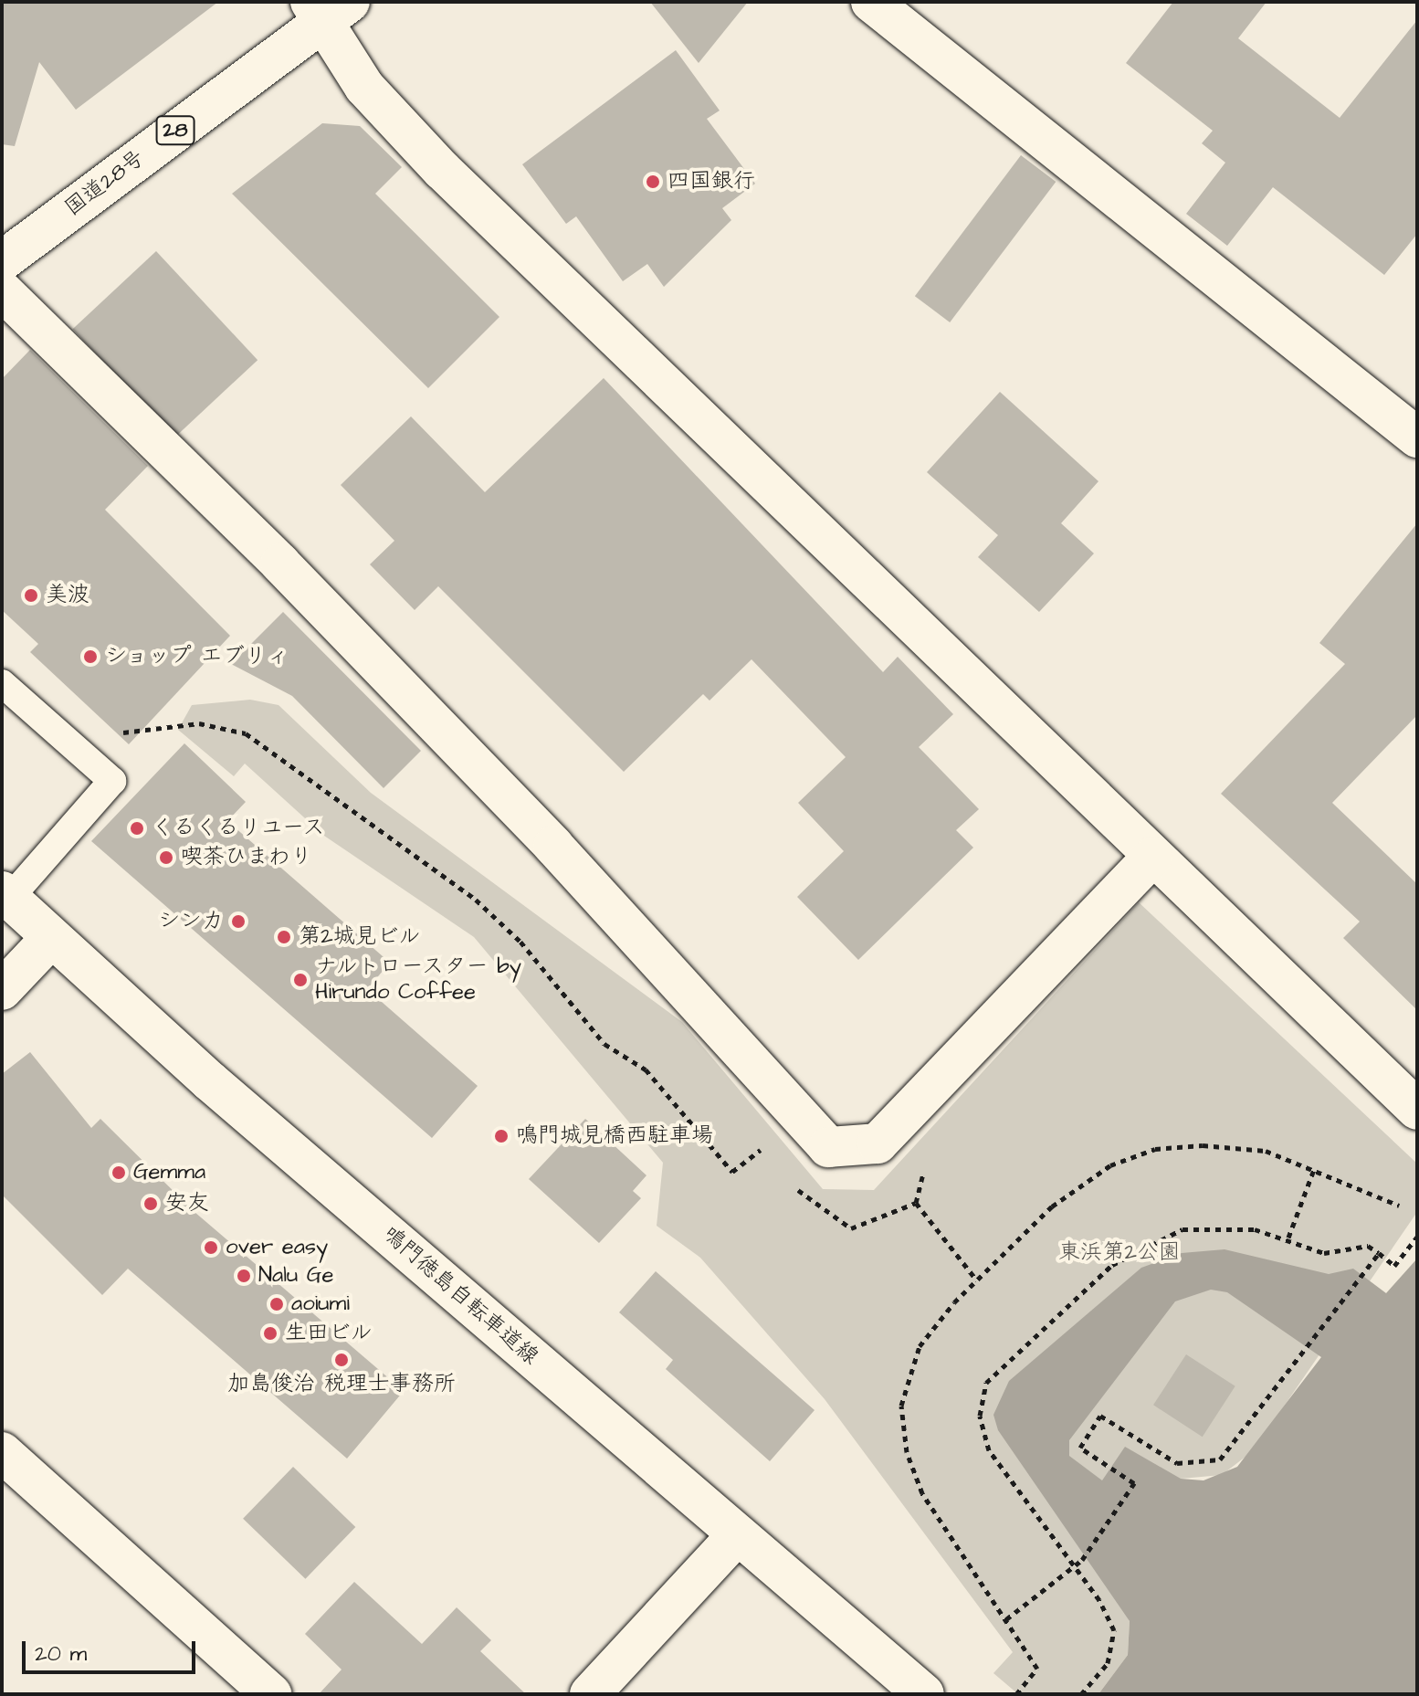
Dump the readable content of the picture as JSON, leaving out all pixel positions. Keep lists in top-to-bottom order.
{
  "streets": {
    "main road": ["28", "国道28号", "鳴門徳島自転車道線"]
  },
  "parks": ["東浜第2公園"],
  "places": [
    "四国銀行",
    "美波",
    "ショップ エブリィ",
    "くるくるリユース",
    "喫茶ひまわり",
    "シンカ",
    "第2城見ビル",
    "ナルトロースター by Hirundo Coffee",
    "鳴門城見橋西駐車場",
    "Gemma",
    "安友",
    "over easy",
    "Nalu Ge",
    "aoiumi",
    "生田ビル",
    "加島俊治 税理士事務所"
  ],
  "scale_bar": "20 m"
}
